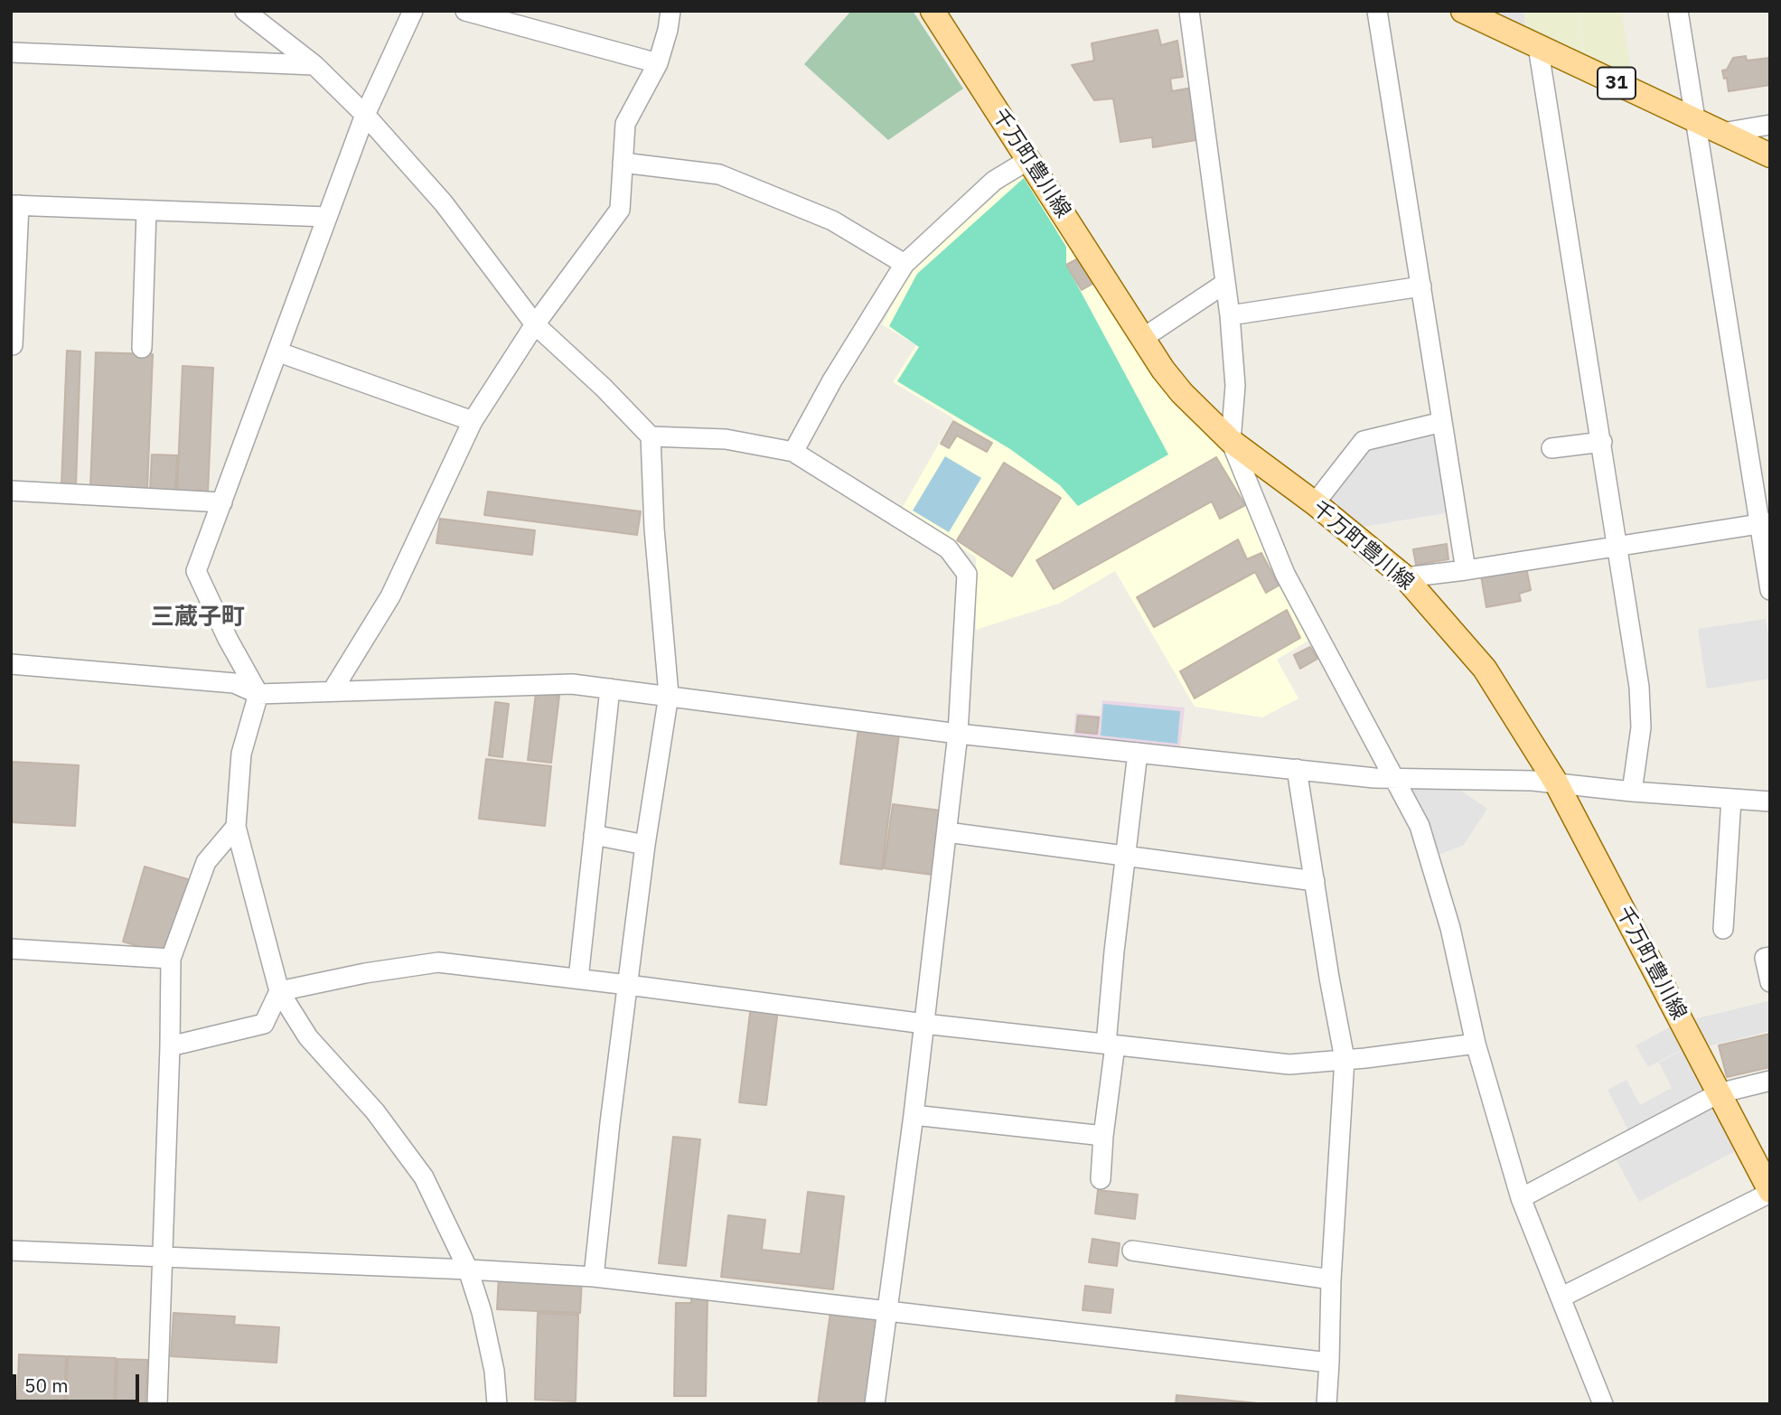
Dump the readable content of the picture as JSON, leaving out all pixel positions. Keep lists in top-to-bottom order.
{
  "streets": {
    "main road": ["31", "千万町豊川線"]
  },
  "districts": ["三蔵子町"],
  "scale_bar": "50 m"
}
